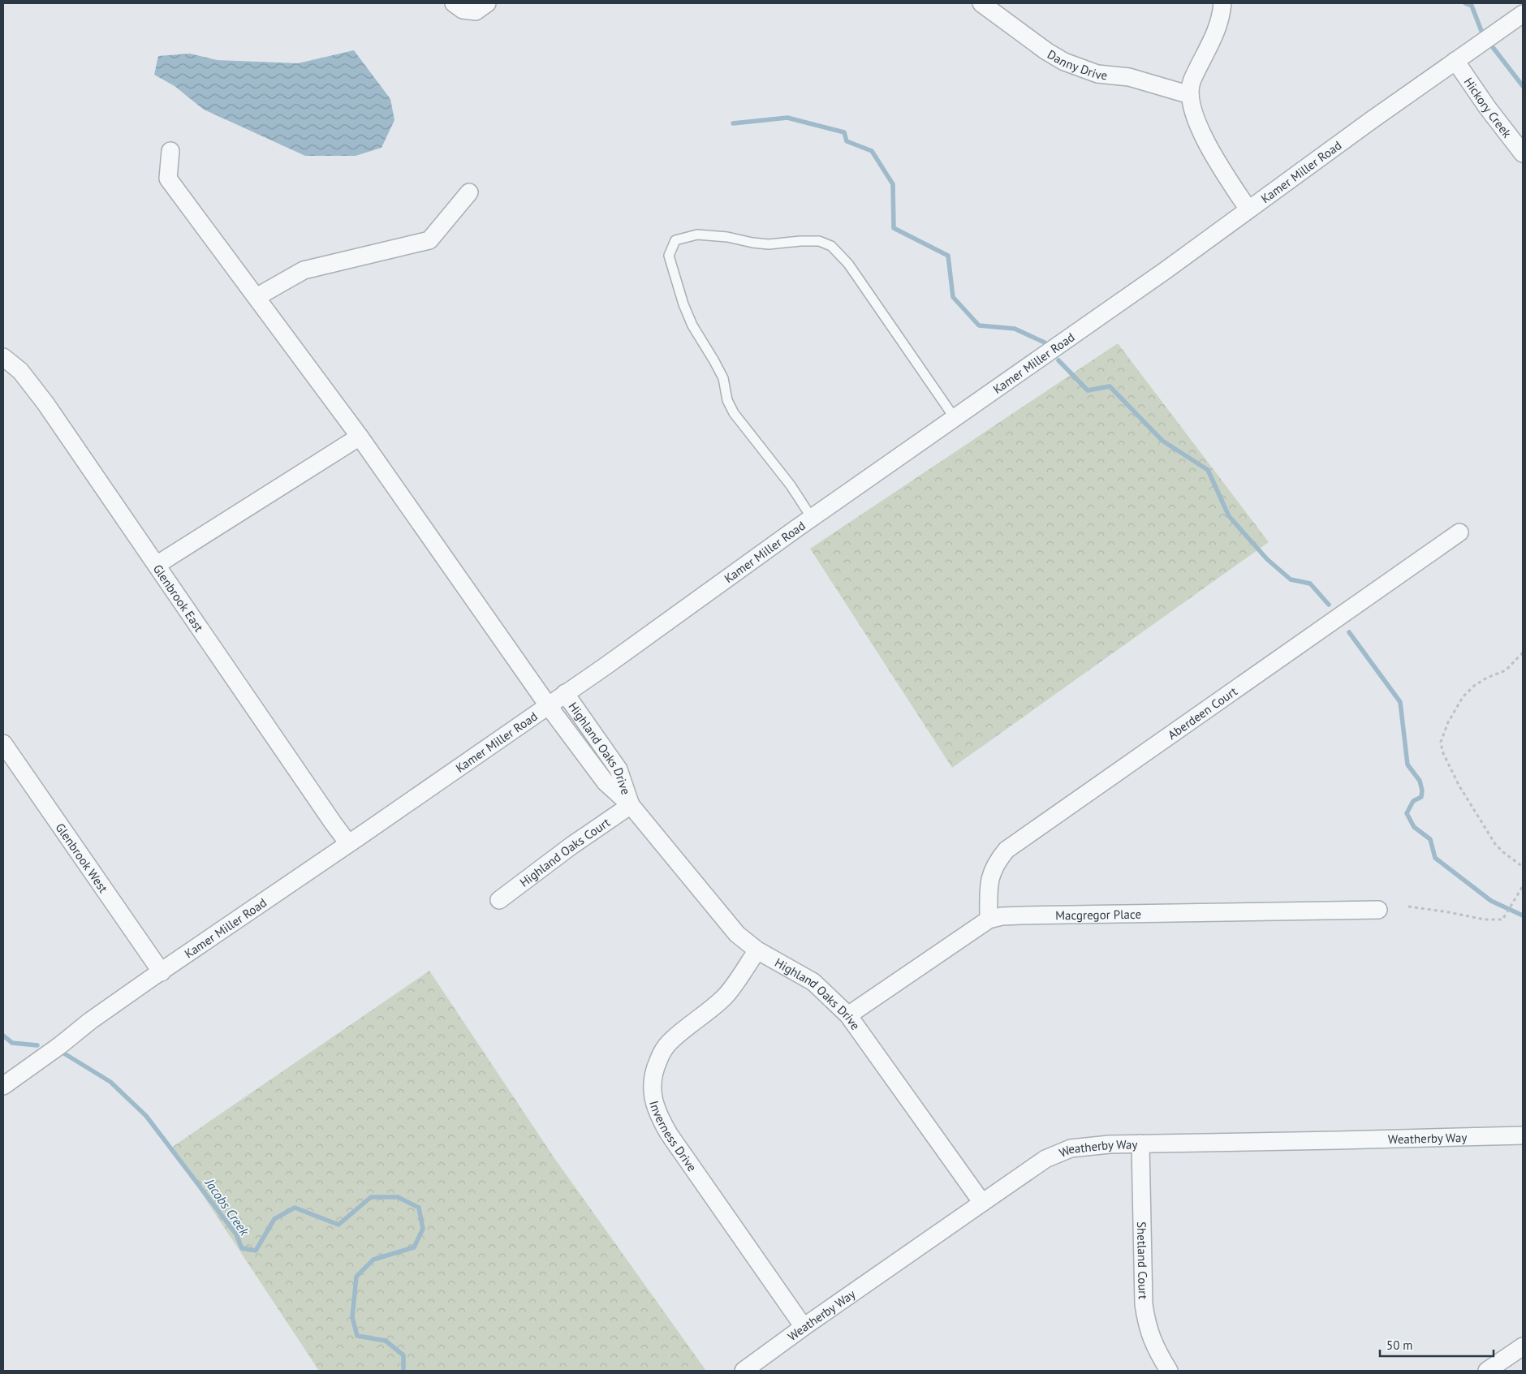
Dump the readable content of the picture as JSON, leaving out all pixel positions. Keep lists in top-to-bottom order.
{
  "streets": {
    "street": [
      "Danny Drive",
      "Hickory Creek",
      "Kamer Miller Road",
      "Glenbrook East",
      "Aberdeen Court",
      "Highland Oaks Drive",
      "Highland Oaks Court",
      "Glenbrook West",
      "Macgregor Place",
      "Inverness Drive",
      "Weatherby Way",
      "Shetland Court"
    ]
  },
  "crossings": [
    ["Hickory Creek", "Kamer Miller Road"],
    ["Kamer Miller Road", "Glenbrook East"],
    ["Kamer Miller Road", "Highland Oaks Drive"],
    ["Kamer Miller Road", "Glenbrook West"],
    ["Aberdeen Court", "Macgregor Place"],
    ["Highland Oaks Drive", "Highland Oaks Court"],
    ["Highland Oaks Drive", "Macgregor Place"],
    ["Highland Oaks Drive", "Inverness Drive"],
    ["Highland Oaks Drive", "Weatherby Way"],
    ["Inverness Drive", "Weatherby Way"],
    ["Weatherby Way", "Shetland Court"]
  ],
  "water": ["Jacobs Creek"],
  "scale_bar": "50 m"
}
